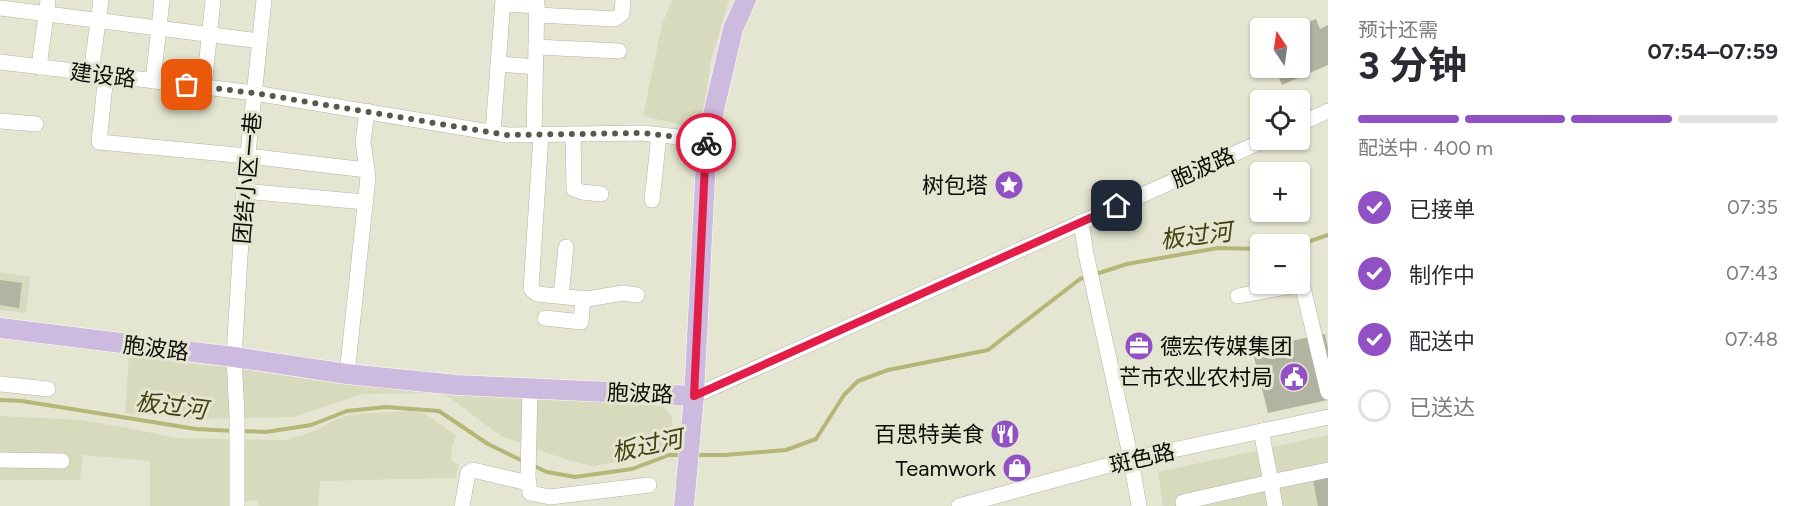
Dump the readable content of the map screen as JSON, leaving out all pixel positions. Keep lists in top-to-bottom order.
{
  "streets": {
    "main road": ["胞波路"],
    "street": ["建设路", "团结小区一巷", "斑色路"]
  },
  "crossings": [
    ["建设路", "团结小区一巷"],
    ["胞波路", "团结小区一巷"]
  ],
  "water": ["板过河"],
  "places": {
    "place": ["树包塔"],
    "office": ["德宏传媒集团"],
    "public building": ["芒市农业农村局"],
    "restaurant": ["百思特美食"],
    "shop": ["Teamwork"]
  },
  "north": "top",
  "page": {
    "heading": ["3 分钟", "预计还需", "07:54–07:59"],
    "map_buttons": ["+", "−"],
    "bar": "配送中 · 400 m",
    "list": [
      ["已接单", "07:35"],
      ["制作中", "07:43"],
      ["配送中", "07:48"],
      "已送达"
    ]
  }
}
